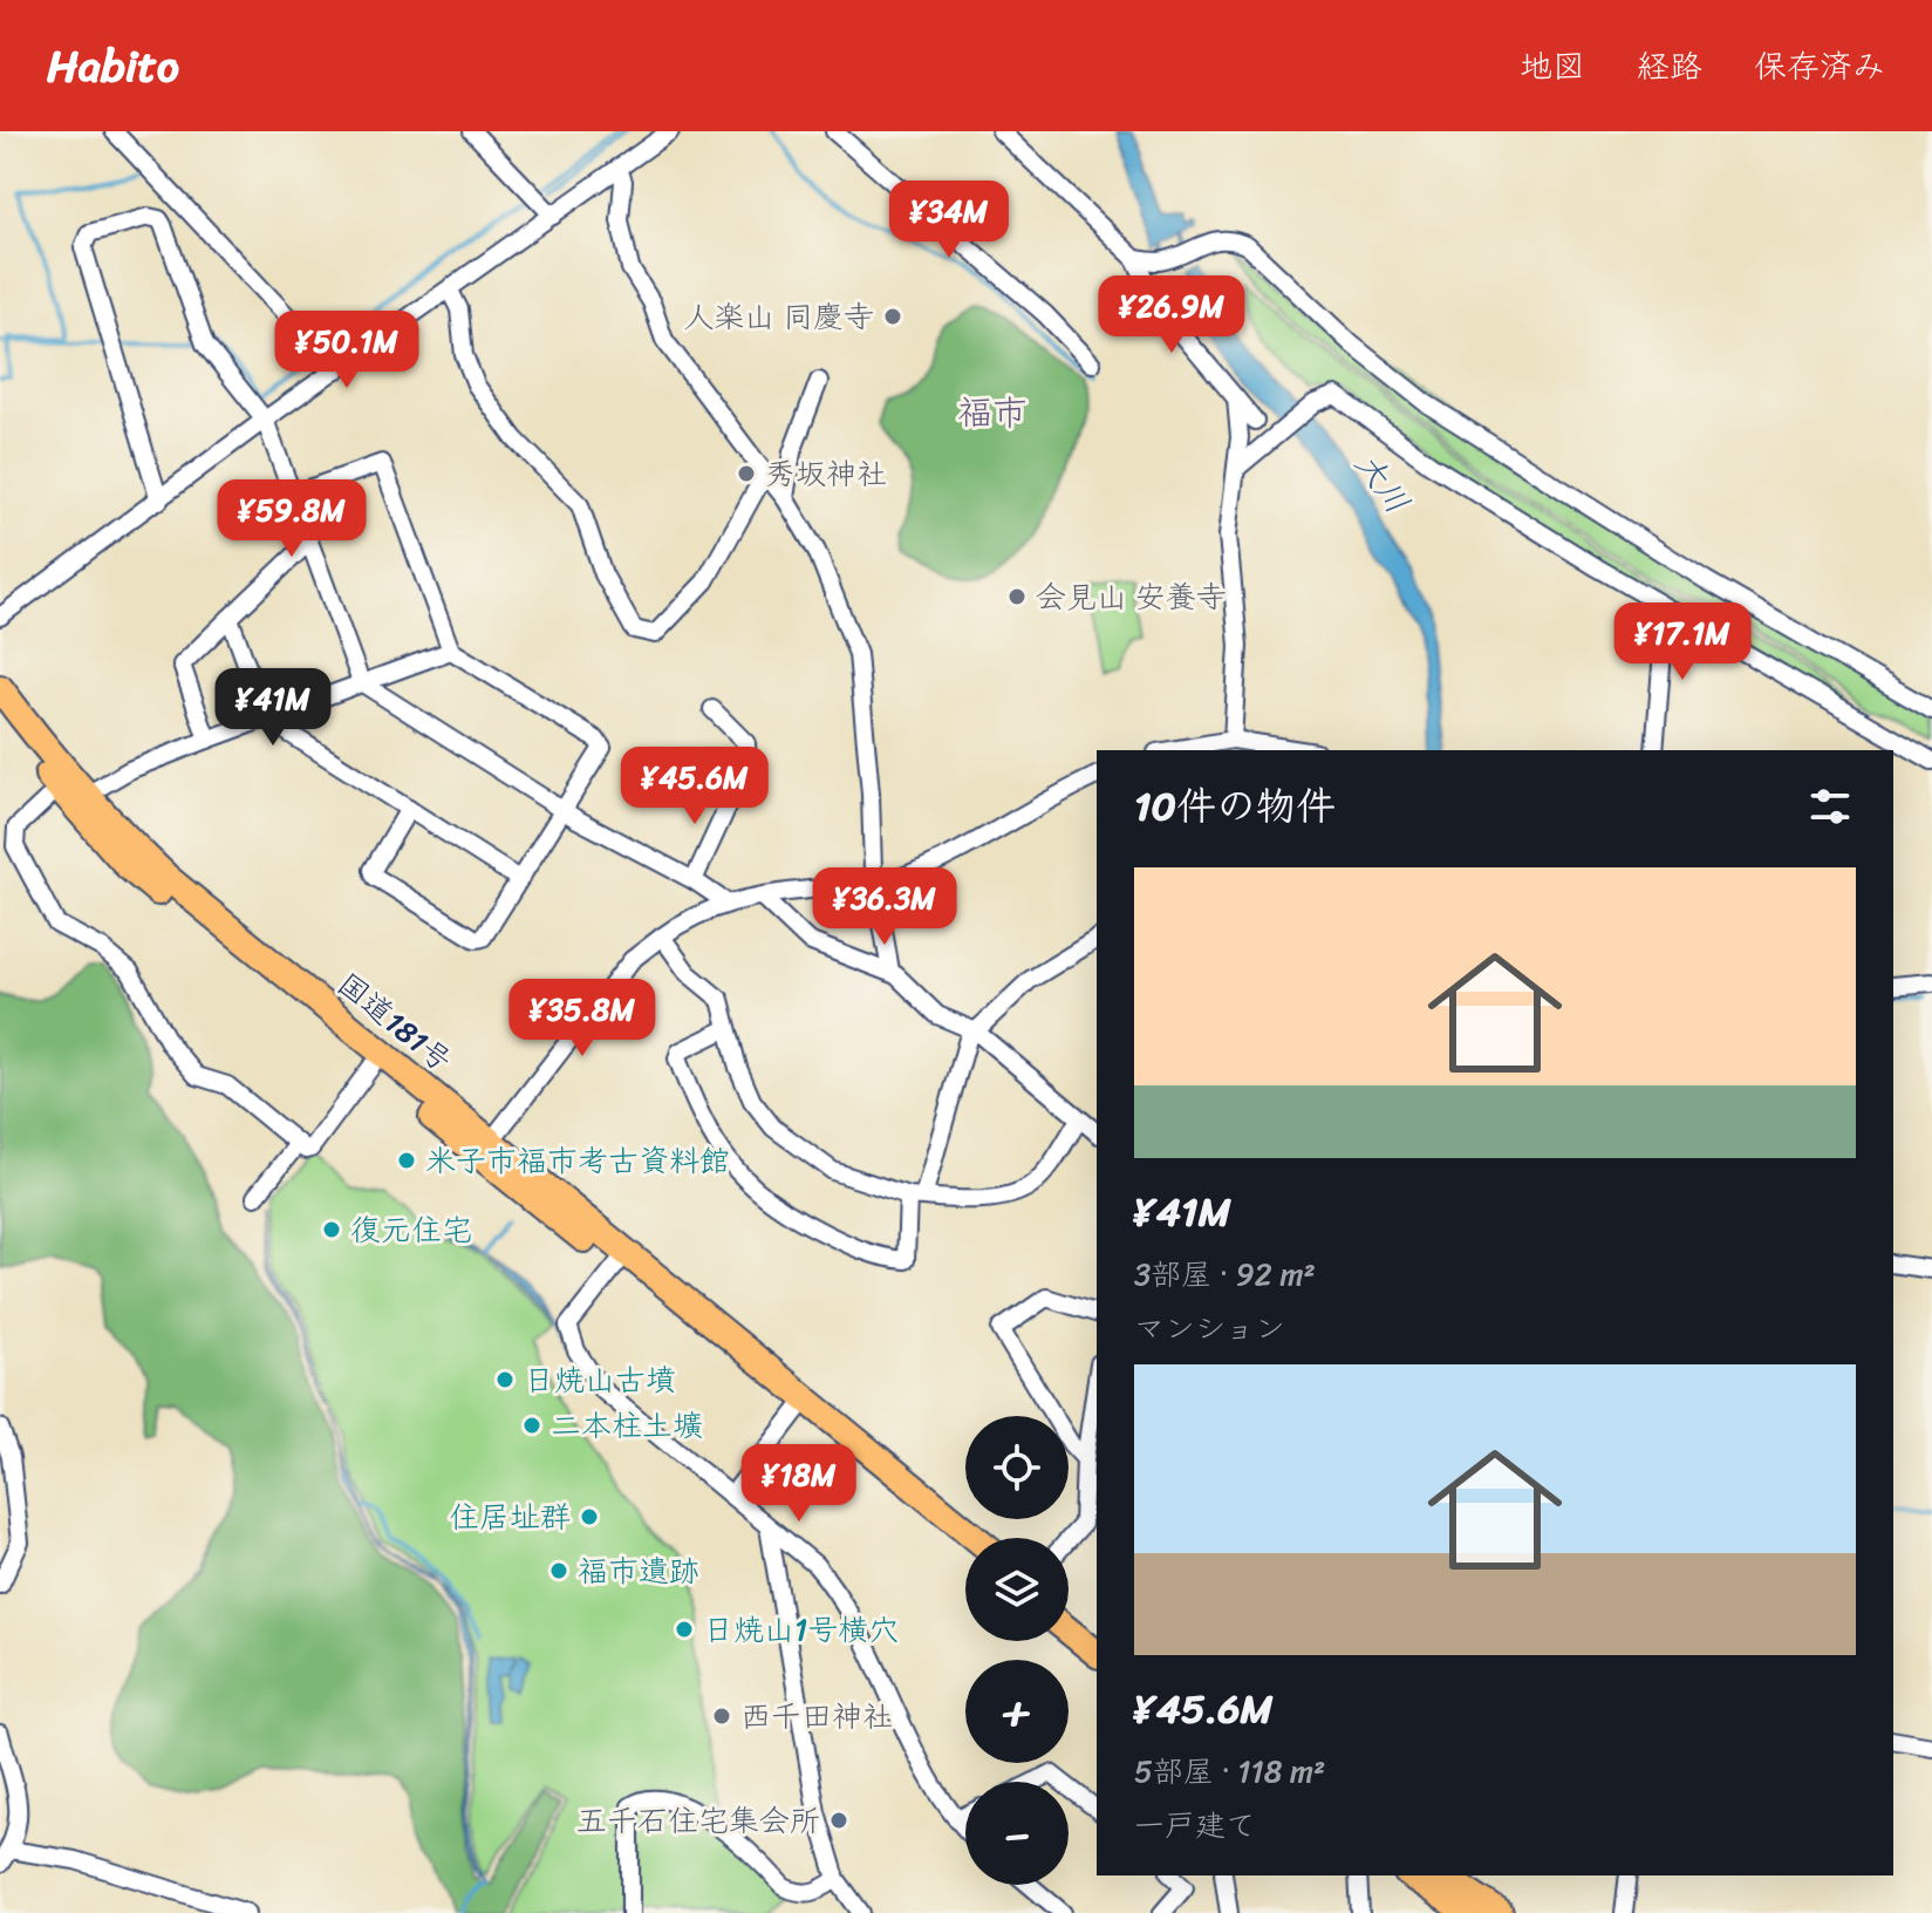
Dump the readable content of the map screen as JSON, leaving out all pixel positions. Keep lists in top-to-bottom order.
{
  "streets": {
    "highway": ["国道181号"]
  },
  "districts": ["福市"],
  "water": ["大川"],
  "places": [
    "人楽山 同慶寺",
    "秀坂神社",
    "会見山 安養寺",
    "米子市福市考古資料館",
    "復元住宅",
    "日焼山古墳",
    "二本柱土壙",
    "住居址群",
    "福市遺跡",
    "日焼山1号横穴",
    "西千田神社",
    "五千石住宅集会所"
  ],
  "page": {
    "header": "Habito",
    "nav": ["地図", "経路", "保存済み"],
    "price": [
      "¥34M",
      "¥26.9M",
      "¥50.1M",
      "¥59.8M",
      "¥17.1M",
      "¥41M",
      "¥45.6M",
      "¥36.3M",
      "¥35.8M",
      "¥18M"
    ],
    "heading": "10件の物件",
    "list": [
      {
        "name": "¥41M",
        "note": "3部屋 · 92 m² · マンション"
      },
      {
        "name": "¥45.6M",
        "note": "5部屋 · 118 m² · 一戸建て"
      }
    ],
    "map_buttons": ["+", "−"]
  }
}
